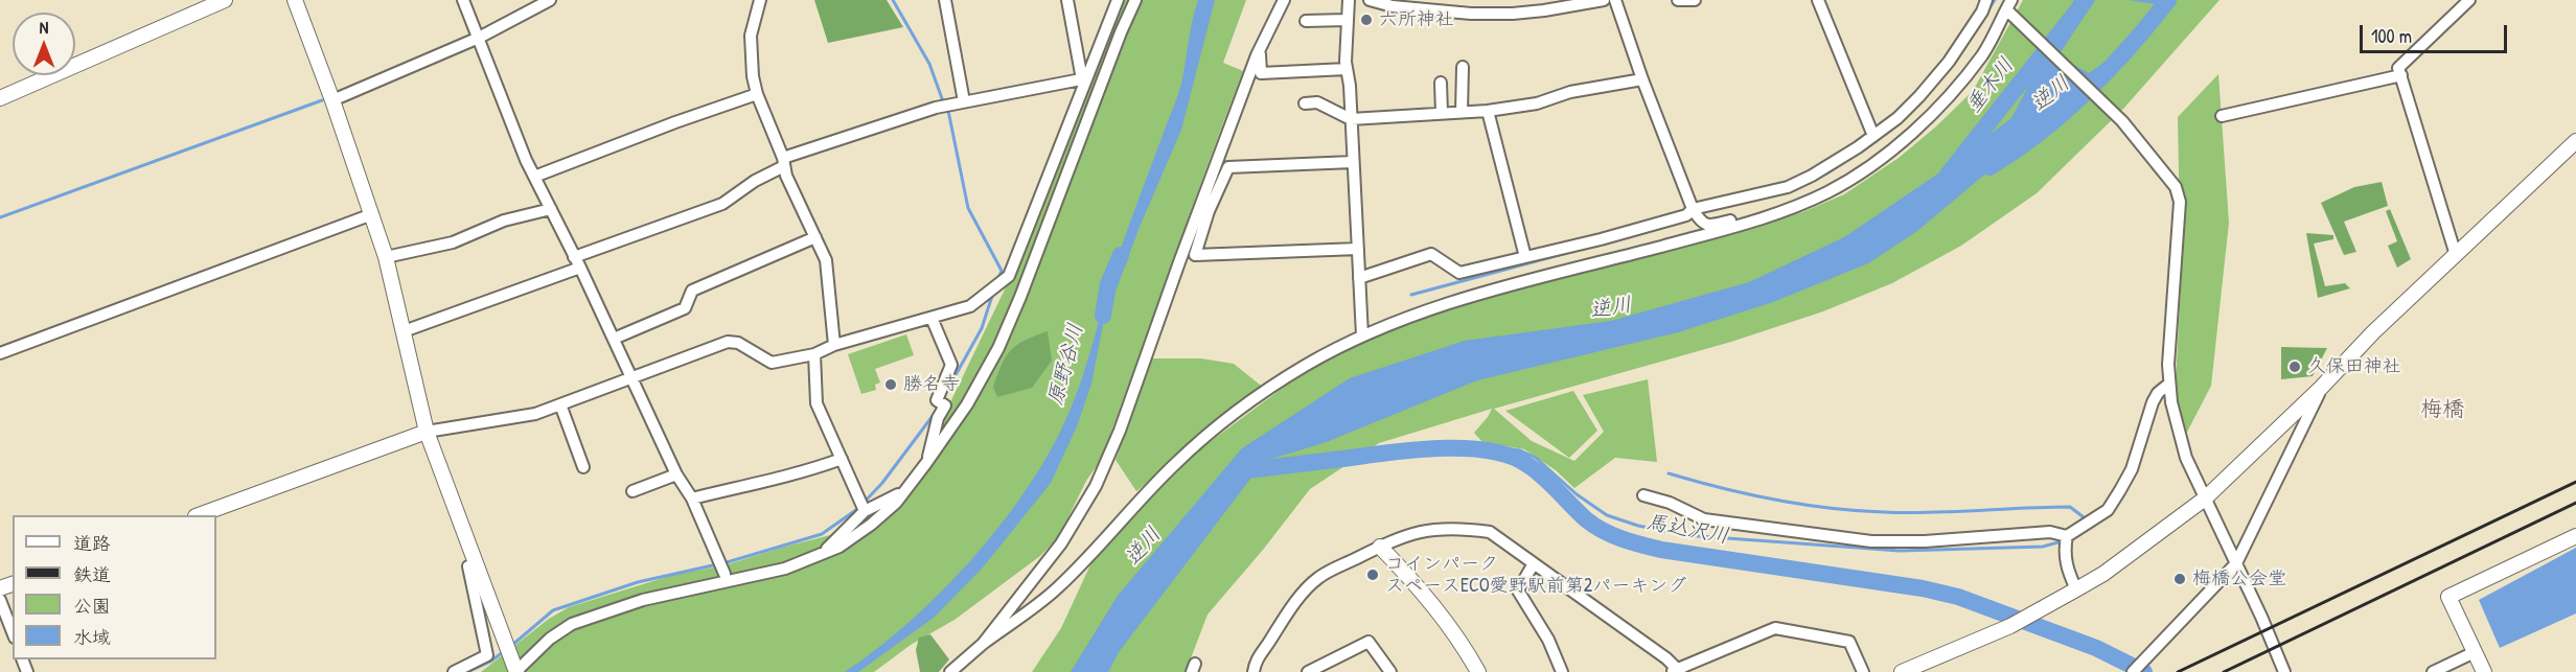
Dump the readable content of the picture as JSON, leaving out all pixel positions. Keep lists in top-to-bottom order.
{
  "districts": ["梅橋"],
  "water": [
    "垂木川",
    "逆川",
    "原野谷川",
    "馬込沢川"
  ],
  "places": [
    "六所神社",
    "久保田神社",
    "勝名寺",
    "コインパーク スペースECO愛野駅前第2パーキング",
    "梅橋公会堂"
  ],
  "legend": [
    "道路",
    "鉄道",
    "公園",
    "水域"
  ],
  "scale_bar": "100 m",
  "north": "top"
}
